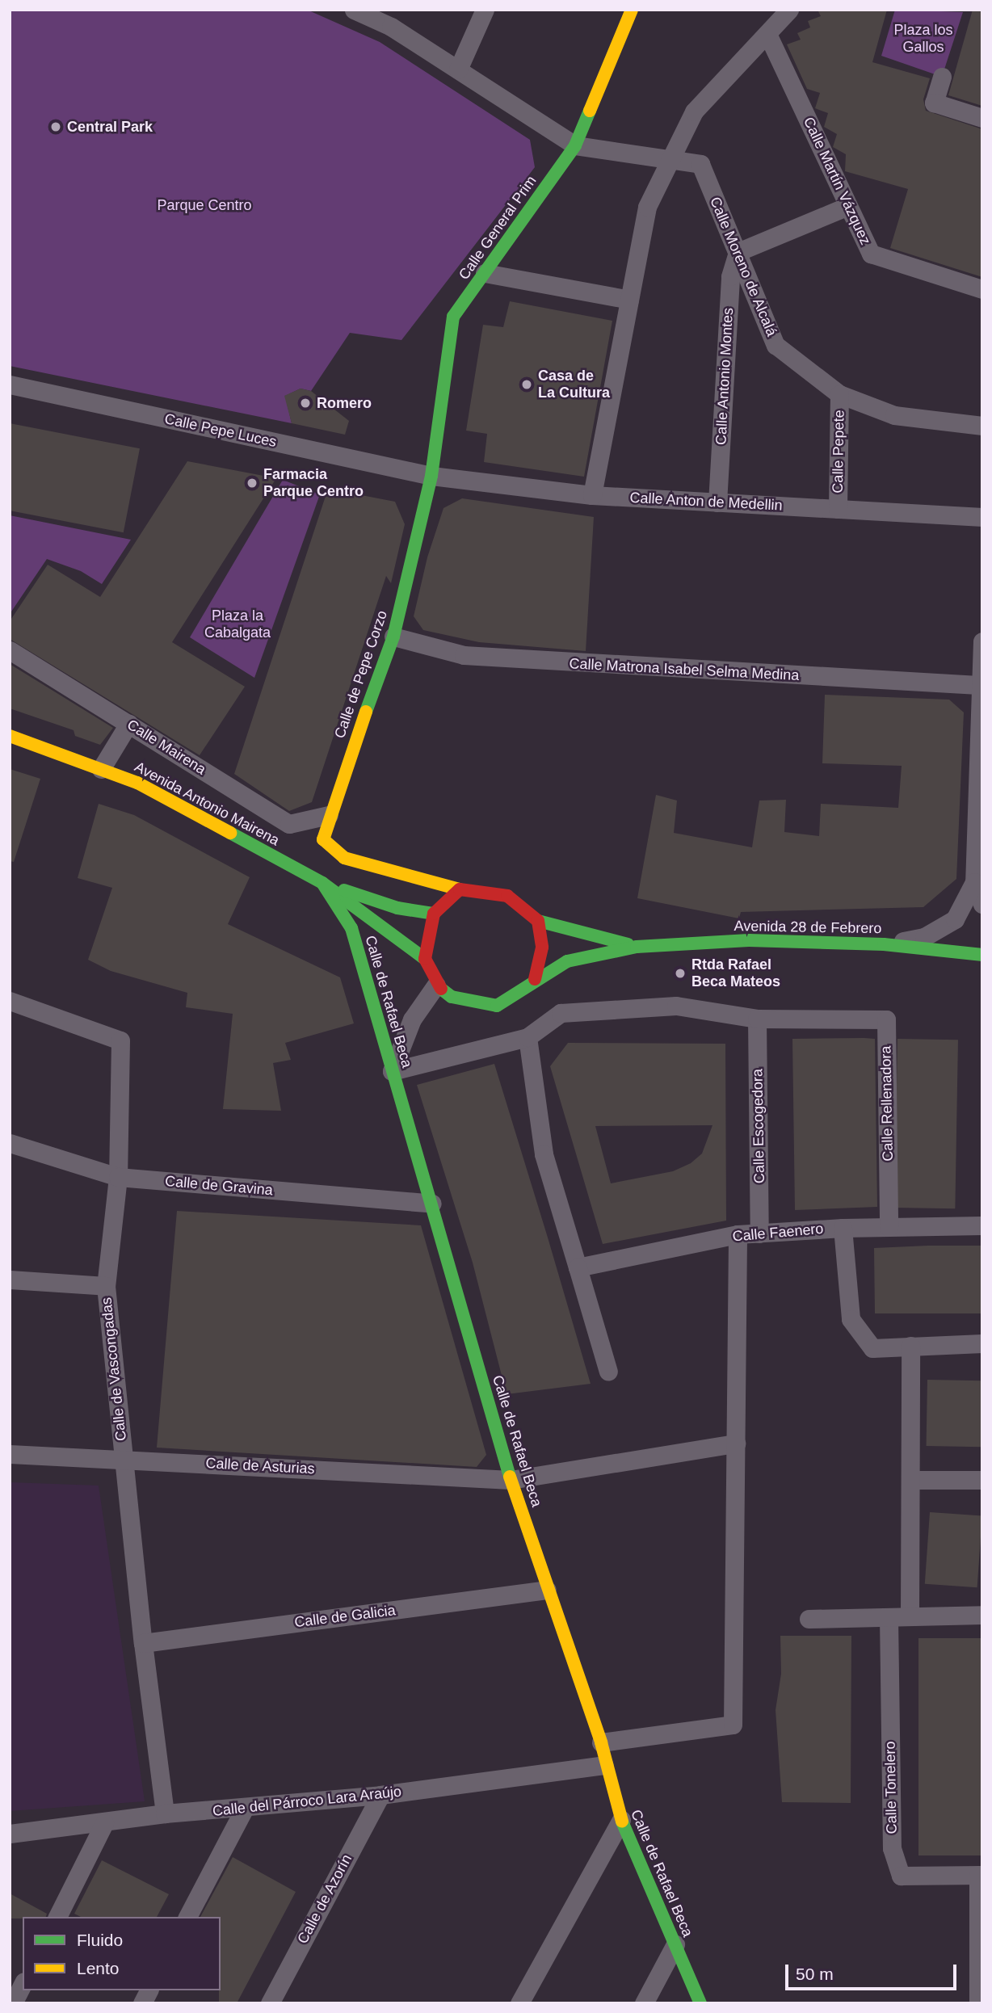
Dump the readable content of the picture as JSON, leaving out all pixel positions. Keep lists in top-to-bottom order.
{
  "streets": {
    "street": [
      "Calle Martín Vázquez",
      "Calle General Prim",
      "Calle Moreno de Alcalá",
      "Calle Antonio Montes",
      "Calle Pepe Luces",
      "Calle Pepete",
      "Calle Anton de Medellin",
      "Calle Matrona Isabel Selma Medina",
      "Calle de Pepe Corzo",
      "Calle Mairena",
      "Avenida Antonio Mairena",
      "Avenida 28 de Febrero",
      "Calle de Rafael Beca",
      "Calle Rellenadora",
      "Calle Escogedora",
      "Calle de Gravina",
      "Calle Faenero",
      "Calle de Vascongadas",
      "Calle de Asturias",
      "Calle de Galicia",
      "Calle Tonelero",
      "Calle del Párroco Lara Araújo",
      "Calle de Azorín"
    ]
  },
  "crossings": [
    ["Calle General Prim", "Calle Pepe Luces"],
    ["Calle General Prim", "Calle Anton de Medellin"],
    ["Calle General Prim", "Calle de Pepe Corzo"],
    ["Calle Moreno de Alcalá", "Calle Antonio Montes"],
    ["Calle Moreno de Alcalá", "Calle Pepete"],
    ["Calle Antonio Montes", "Calle Anton de Medellin"],
    ["Calle Pepe Luces", "Calle Anton de Medellin"],
    ["Calle Pepe Luces", "Calle de Pepe Corzo"],
    ["Calle Pepete", "Calle Anton de Medellin"],
    ["Calle Anton de Medellin", "Calle de Pepe Corzo"],
    ["Calle Matrona Isabel Selma Medina", "Calle de Pepe Corzo"],
    ["Calle de Pepe Corzo", "Calle Mairena"],
    ["Calle de Pepe Corzo", "Avenida 28 de Febrero"],
    ["Avenida Antonio Mairena", "Calle de Rafael Beca"],
    ["Calle de Rafael Beca", "Calle de Gravina"],
    ["Calle de Rafael Beca", "Calle de Asturias"],
    ["Calle de Rafael Beca", "Calle de Galicia"],
    ["Calle de Rafael Beca", "Calle del Párroco Lara Araújo"],
    ["Calle Rellenadora", "Calle Escogedora"],
    ["Calle Rellenadora", "Calle Faenero"],
    ["Calle Escogedora", "Calle Faenero"],
    ["Calle de Gravina", "Calle de Vascongadas"],
    ["Calle de Vascongadas", "Calle de Asturias"],
    ["Calle de Vascongadas", "Calle de Galicia"],
    ["Calle de Vascongadas", "Calle del Párroco Lara Araújo"],
    ["Calle del Párroco Lara Araújo", "Calle de Azorín"]
  ],
  "parks": ["Plaza los Gallos", "Parque Centro", "Plaza la Cabalgata"],
  "places": [
    "Central Park",
    "Casa de La Cultura",
    "Romero",
    "Farmacia Parque Centro",
    "Rtda Rafael Beca Mateos"
  ],
  "legend": ["Fluido", "Lento"],
  "scale_bar": "50 m"
}
